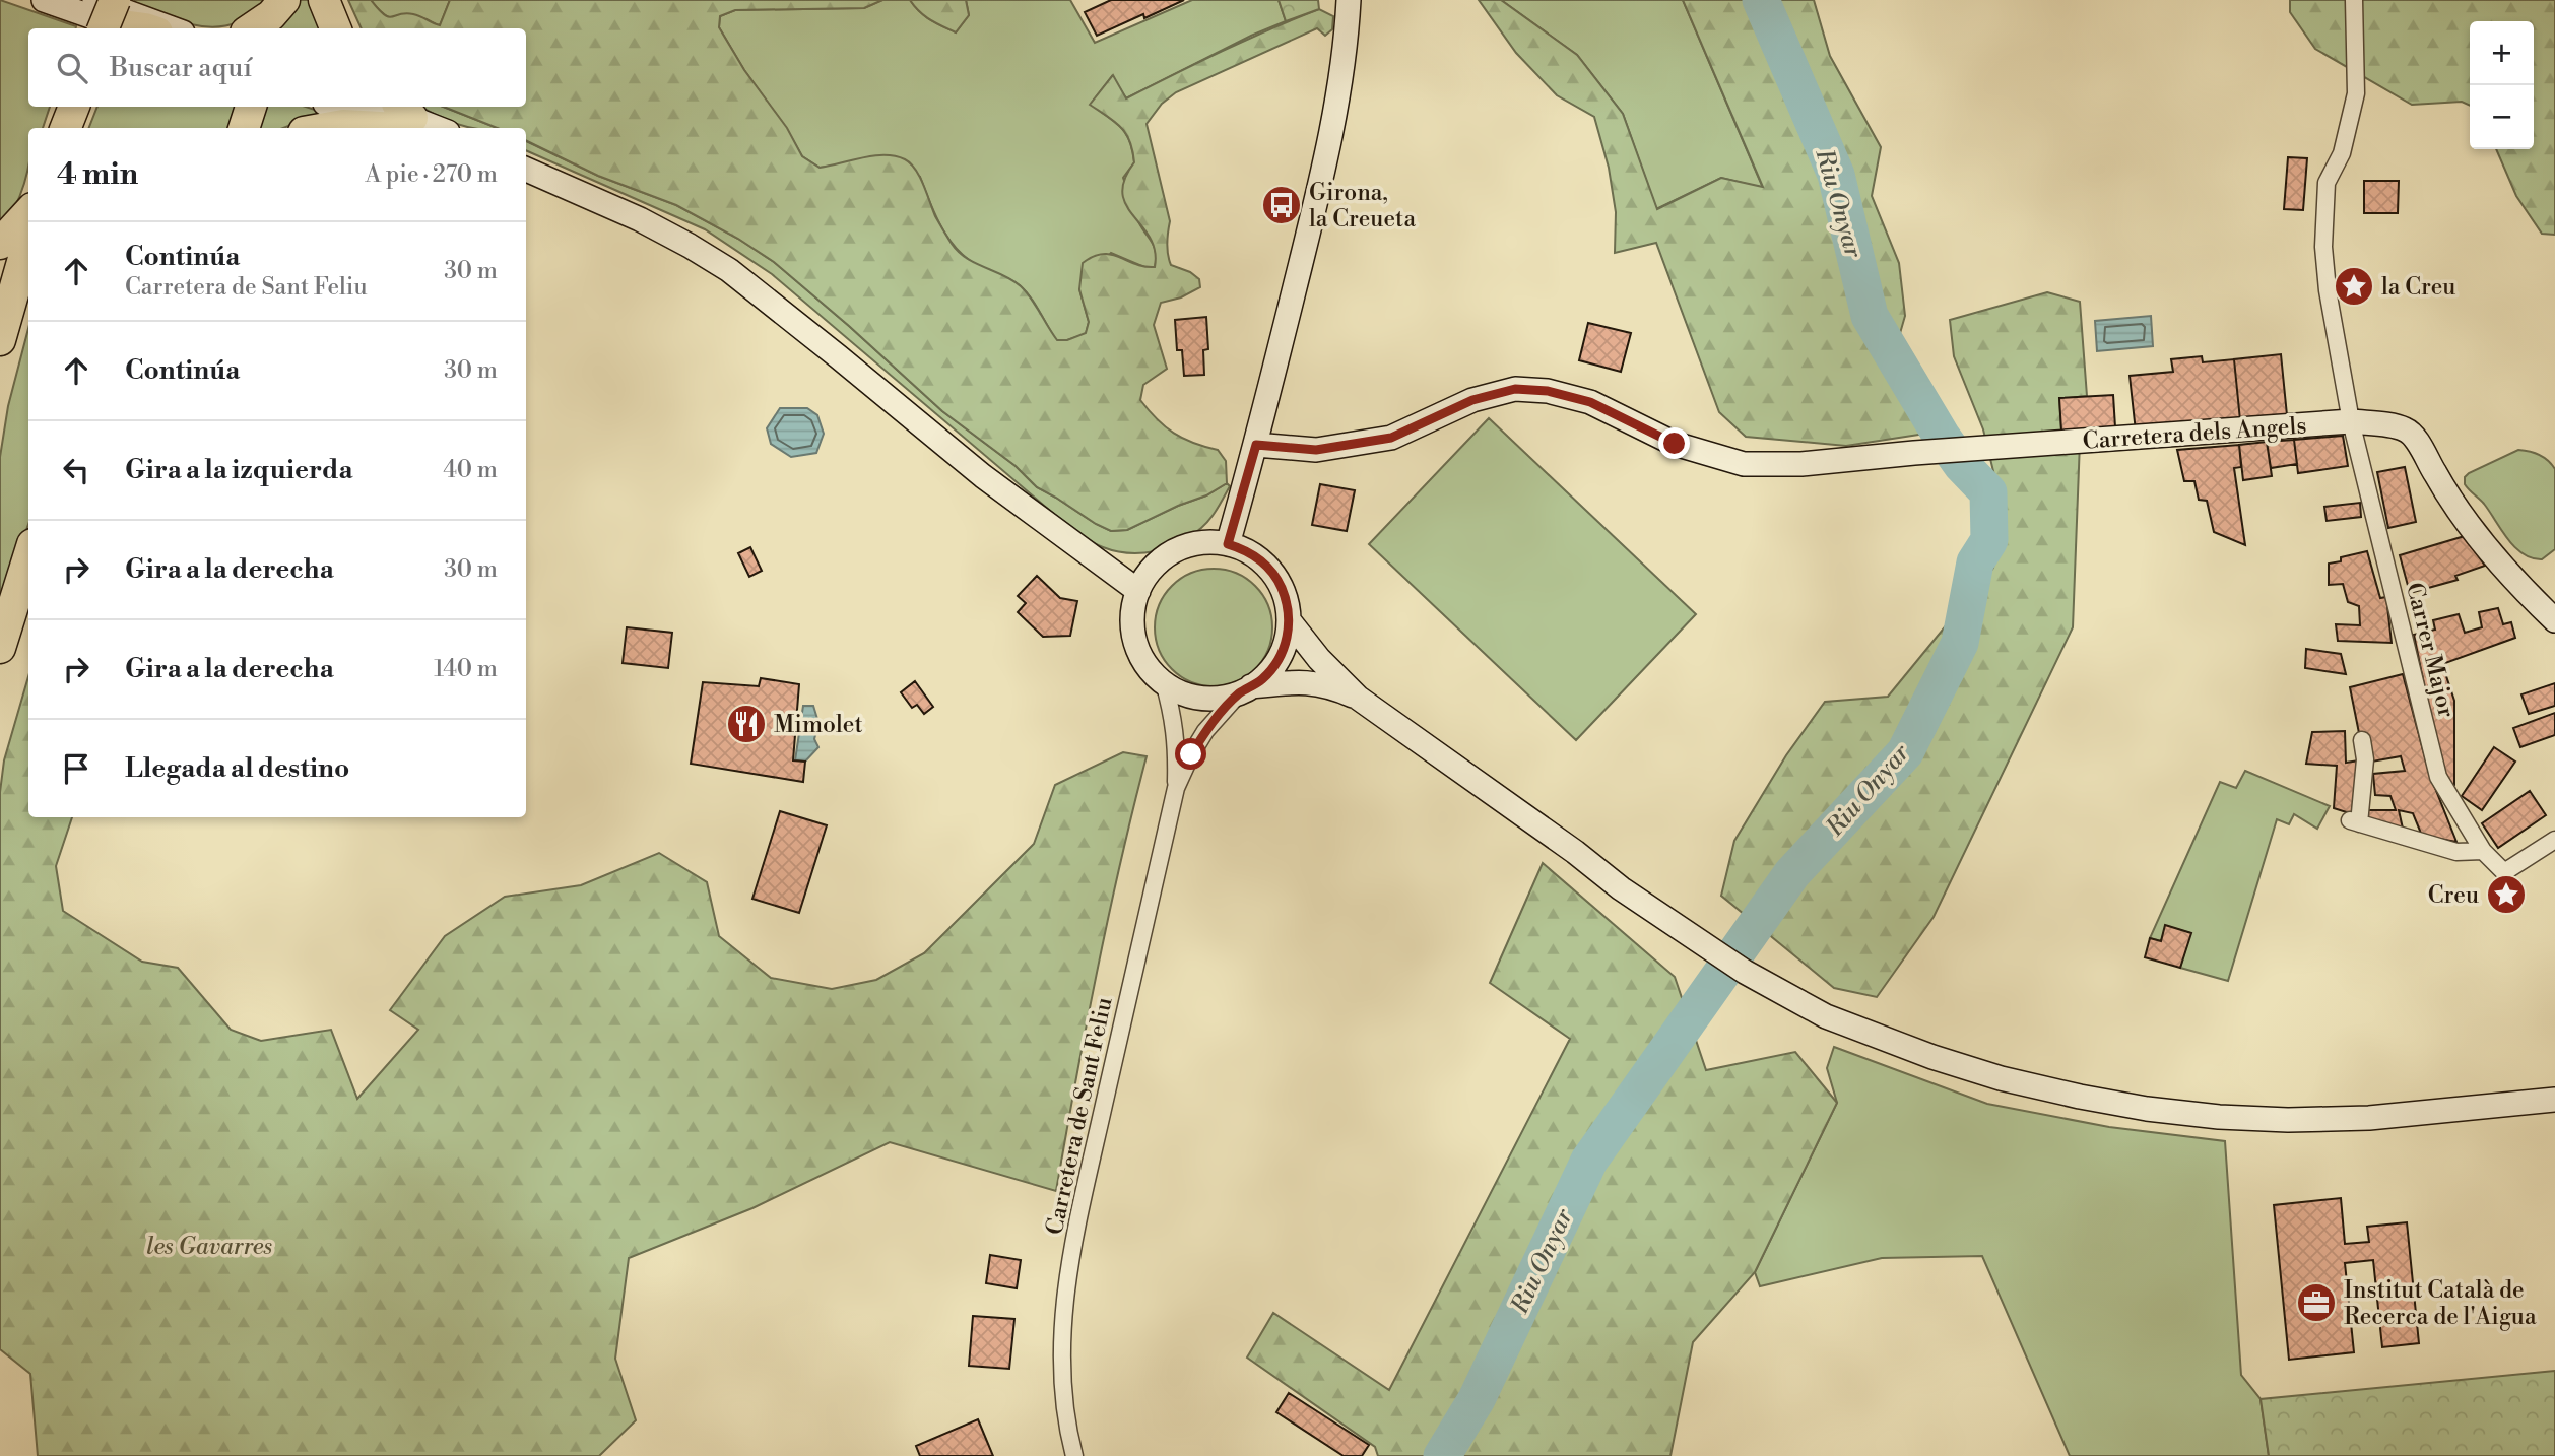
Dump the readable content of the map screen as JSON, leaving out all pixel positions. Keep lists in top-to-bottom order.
{
  "streets": {
    "main road": ["Carretera dels Angels"],
    "street": ["Carrer Major", "Carretera de Sant Feliu"]
  },
  "crossings": [
    ["Carretera dels Angels", "Carrer Major"]
  ],
  "water": ["Riu Onyar"],
  "parks": ["les Gavarres"],
  "places": {
    "bus stop": ["Girona, la Creueta"],
    "place": ["la Creu", "Creu"],
    "restaurant": ["Mimolet"],
    "office": ["Institut Català de Recerca de l'Aigua"]
  },
  "page": {
    "map_buttons": ["+", "−"],
    "search": "Buscar aquí",
    "heading": ["4 min", "A pie · 270 m"],
    "list": [
      ["Continúa", "Carretera de Sant Feliu", "30 m"],
      ["Continúa", "30 m"],
      ["Gira a la izquierda", "40 m"],
      ["Gira a la derecha", "30 m"],
      ["Gira a la derecha", "140 m"],
      "Llegada al destino"
    ]
  }
}
